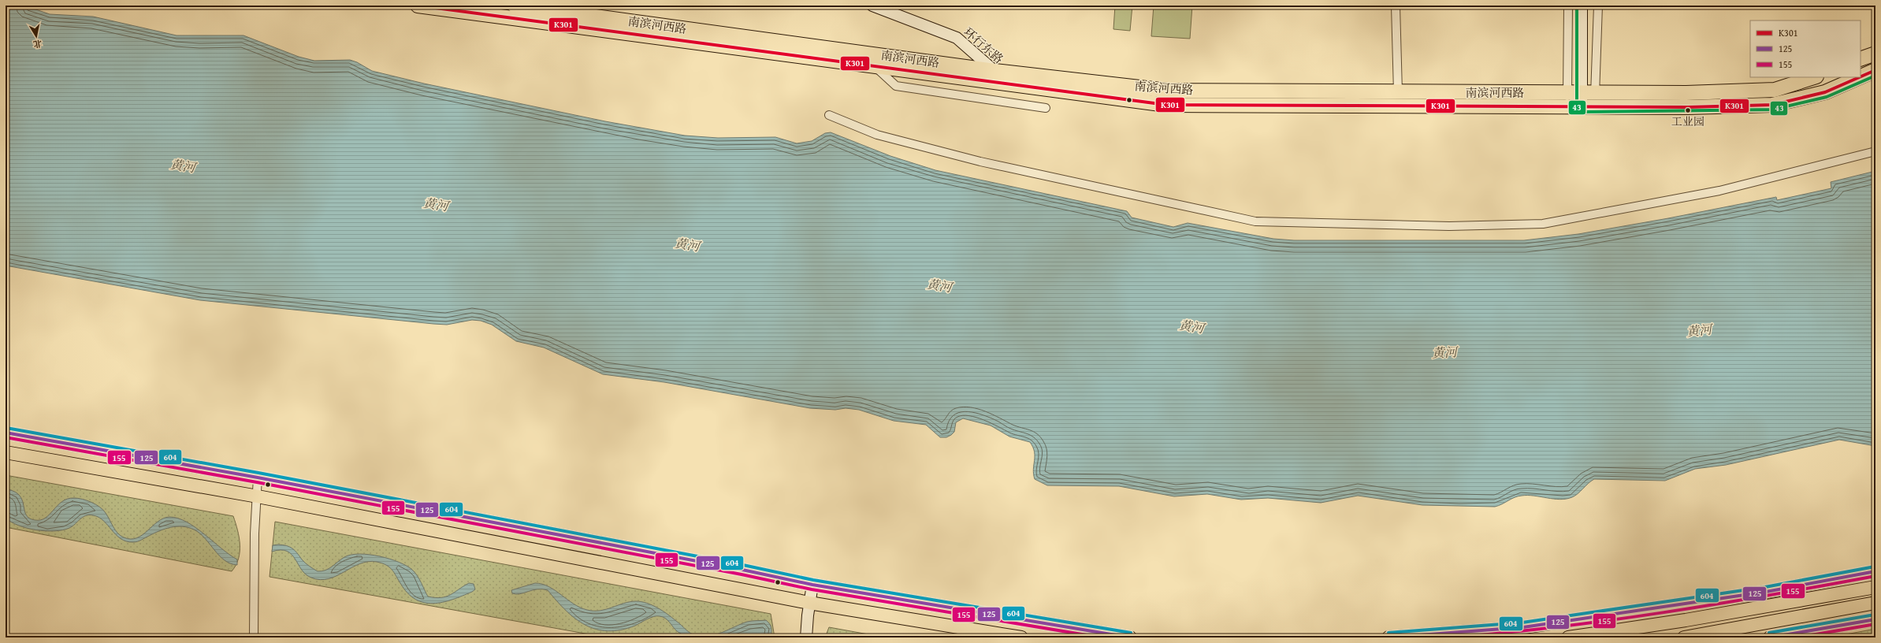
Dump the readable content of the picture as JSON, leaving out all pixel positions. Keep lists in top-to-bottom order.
{
  "streets": {
    "highway": ["南滨河西路"],
    "street": ["环行东路"]
  },
  "crossings": [
    ["南滨河西路", "环行东路"]
  ],
  "water": ["黄河"],
  "places": ["工业园"],
  "lines": [
    "transit line K301",
    "transit line 43",
    "transit line 604",
    "transit line 125",
    "transit line 155"
  ],
  "legend": ["K301", "125", "155"],
  "north": "bottom"
}
